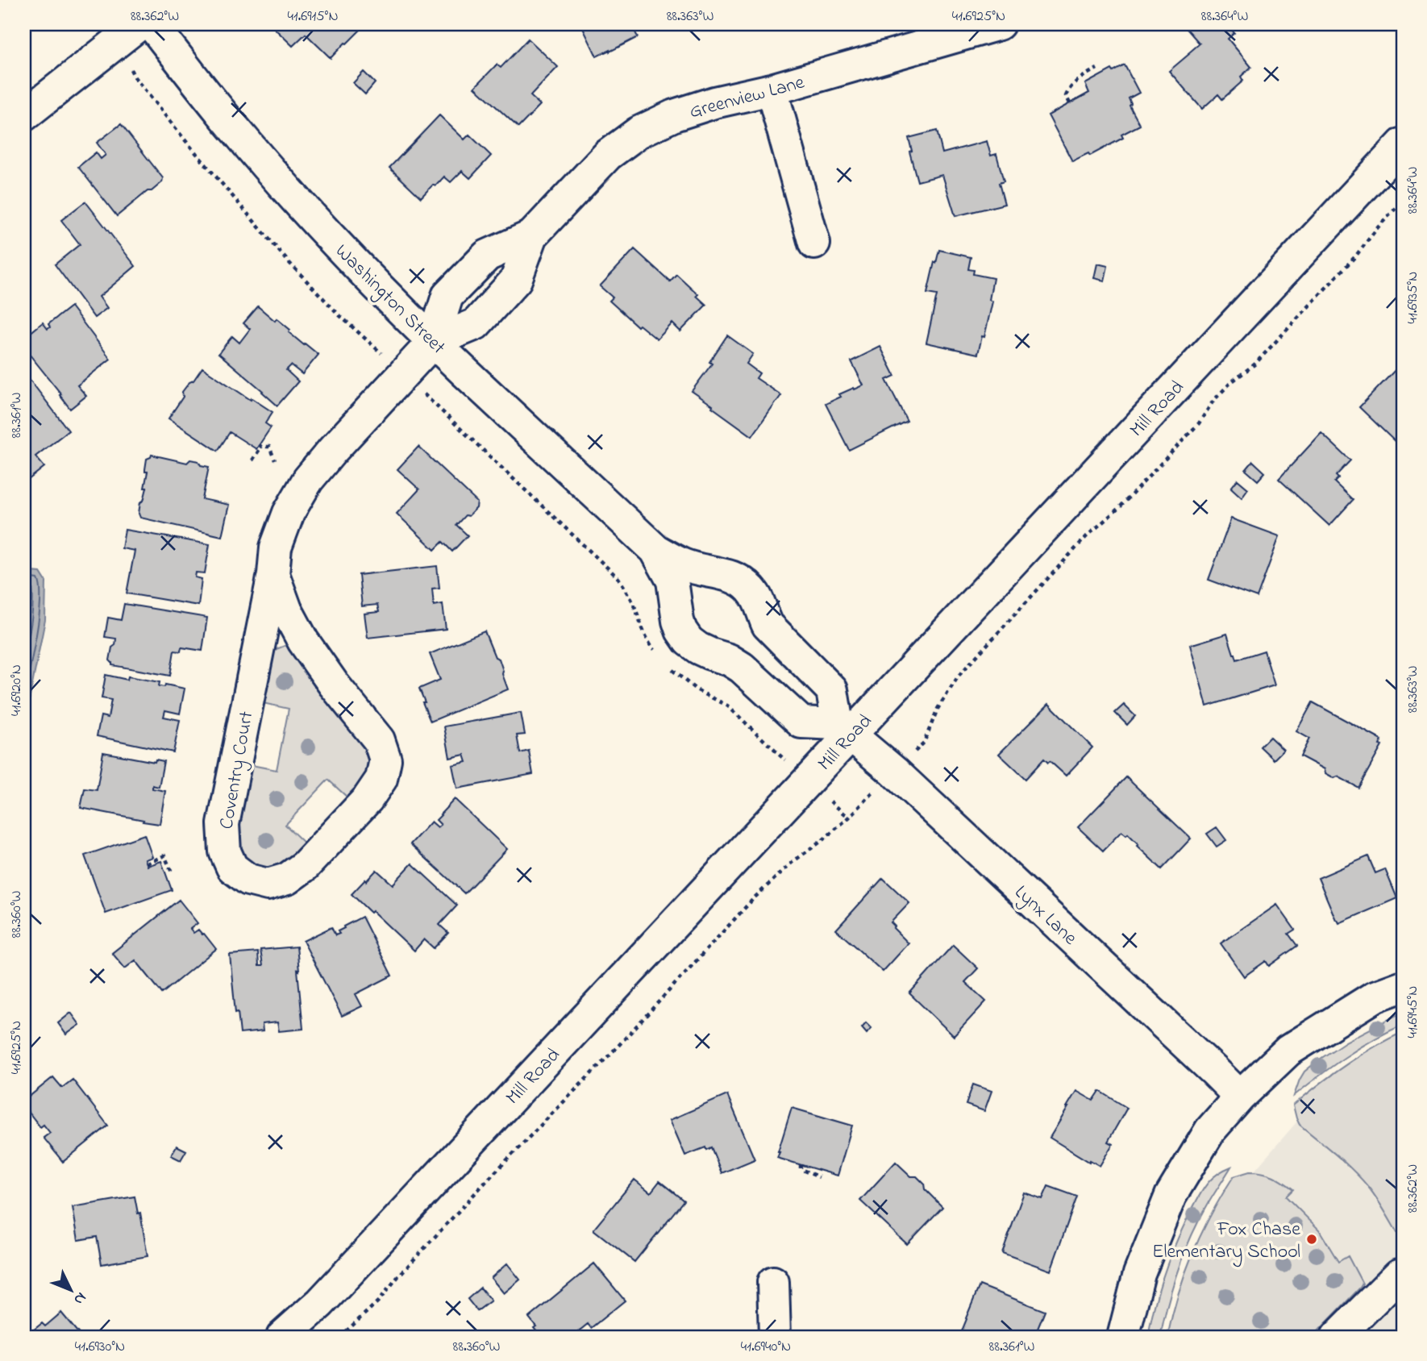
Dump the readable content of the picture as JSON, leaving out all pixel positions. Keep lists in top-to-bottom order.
{
  "streets": {
    "street": [
      "Greenview Lane",
      "Washington Street",
      "Mill Road",
      "Coventry Court",
      "Lynx Lane"
    ]
  },
  "crossings": [
    ["Greenview Lane", "Washington Street"],
    ["Greenview Lane", "Coventry Court"],
    ["Washington Street", "Mill Road"],
    ["Washington Street", "Coventry Court"],
    ["Washington Street", "Lynx Lane"],
    ["Mill Road", "Lynx Lane"]
  ],
  "places": ["Fox Chase Elementary School"],
  "north": "bottom right",
  "coordinates": [
    "88.362°W",
    "41.6915°N",
    "88.363°W",
    "41.6925°N",
    "88.364°W",
    "41.6935°N",
    "88.361°W",
    "41.6920°N",
    "88.360°W",
    "41.6945°N",
    "41.6930°N",
    "41.6940°N"
  ]
}
